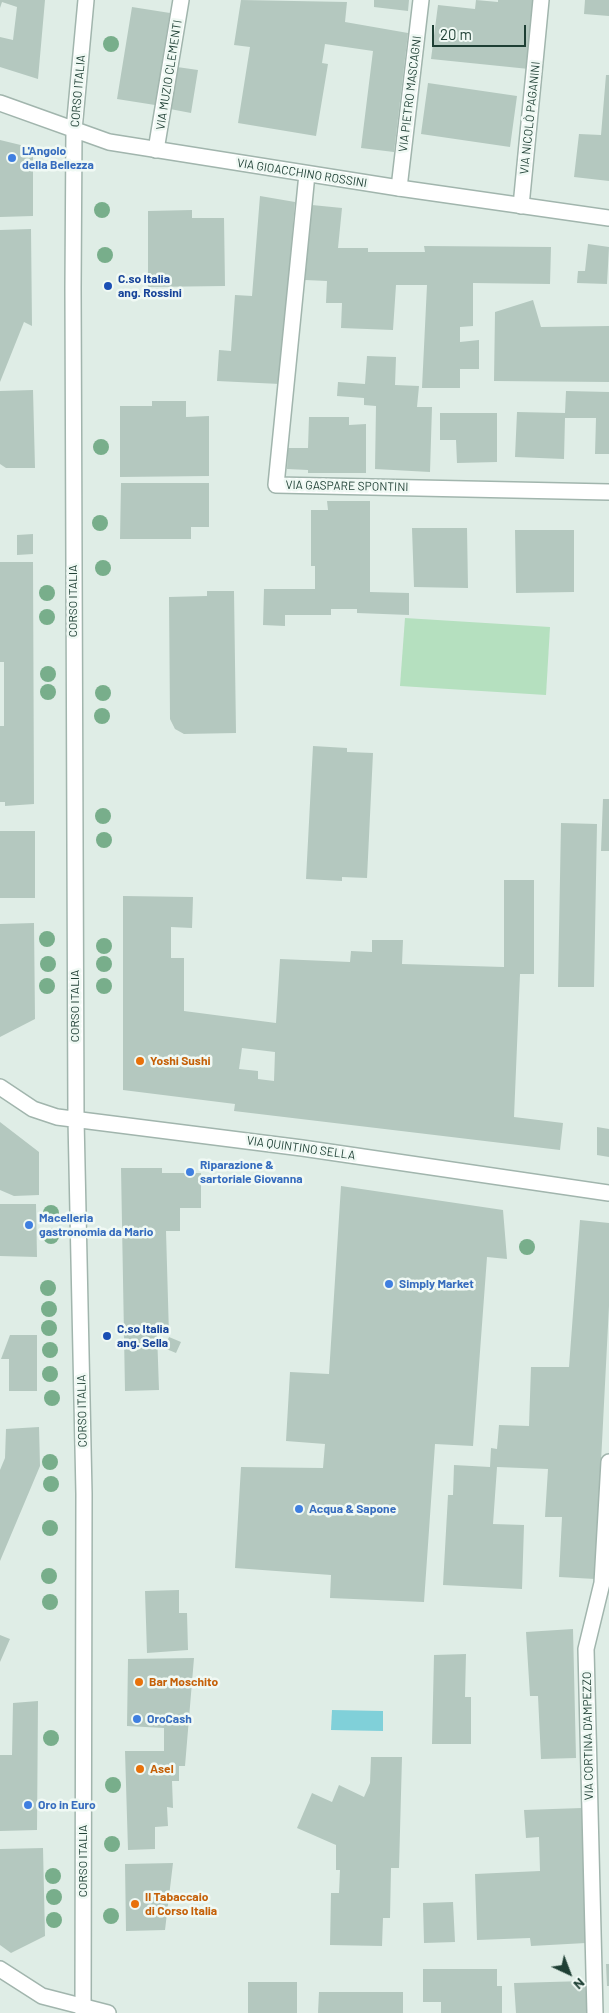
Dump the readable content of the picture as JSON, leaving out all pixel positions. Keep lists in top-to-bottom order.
{
  "streets": {
    "street": [
      "VIA MUZIO CLEMENTI",
      "CORSO ITALIA",
      "VIA PIETRO MASCAGNI",
      "VIA NICOLÒ PAGANINI",
      "VIA GIOACCHINO ROSSINI",
      "VIA GASPARE SPONTINI",
      "VIA QUINTINO SELLA",
      "VIA CORTINA D'AMPEZZO"
    ]
  },
  "crossings": [
    ["VIA MUZIO CLEMENTI", "VIA GIOACCHINO ROSSINI"],
    ["CORSO ITALIA", "VIA GIOACCHINO ROSSINI"],
    ["CORSO ITALIA", "VIA QUINTINO SELLA"],
    ["VIA PIETRO MASCAGNI", "VIA GIOACCHINO ROSSINI"],
    ["VIA NICOLÒ PAGANINI", "VIA GIOACCHINO ROSSINI"],
    ["VIA GIOACCHINO ROSSINI", "VIA GASPARE SPONTINI"]
  ],
  "places": [
    "L'Angolo della Bellezza",
    "C.so Italia ang. Rossini",
    "Yoshi Sushi",
    "Riparazione & sartoriale Giovanna",
    "Macelleria gastronomia da Mario",
    "Simply Market",
    "C.so Italia ang. Sella",
    "Acqua & Sapone",
    "Bar Moschito",
    "OroCash",
    "Asel",
    "Oro in Euro",
    "Il Tabaccaio di Corso Italia"
  ],
  "scale_bar": "20 m",
  "north": "bottom right"
}
